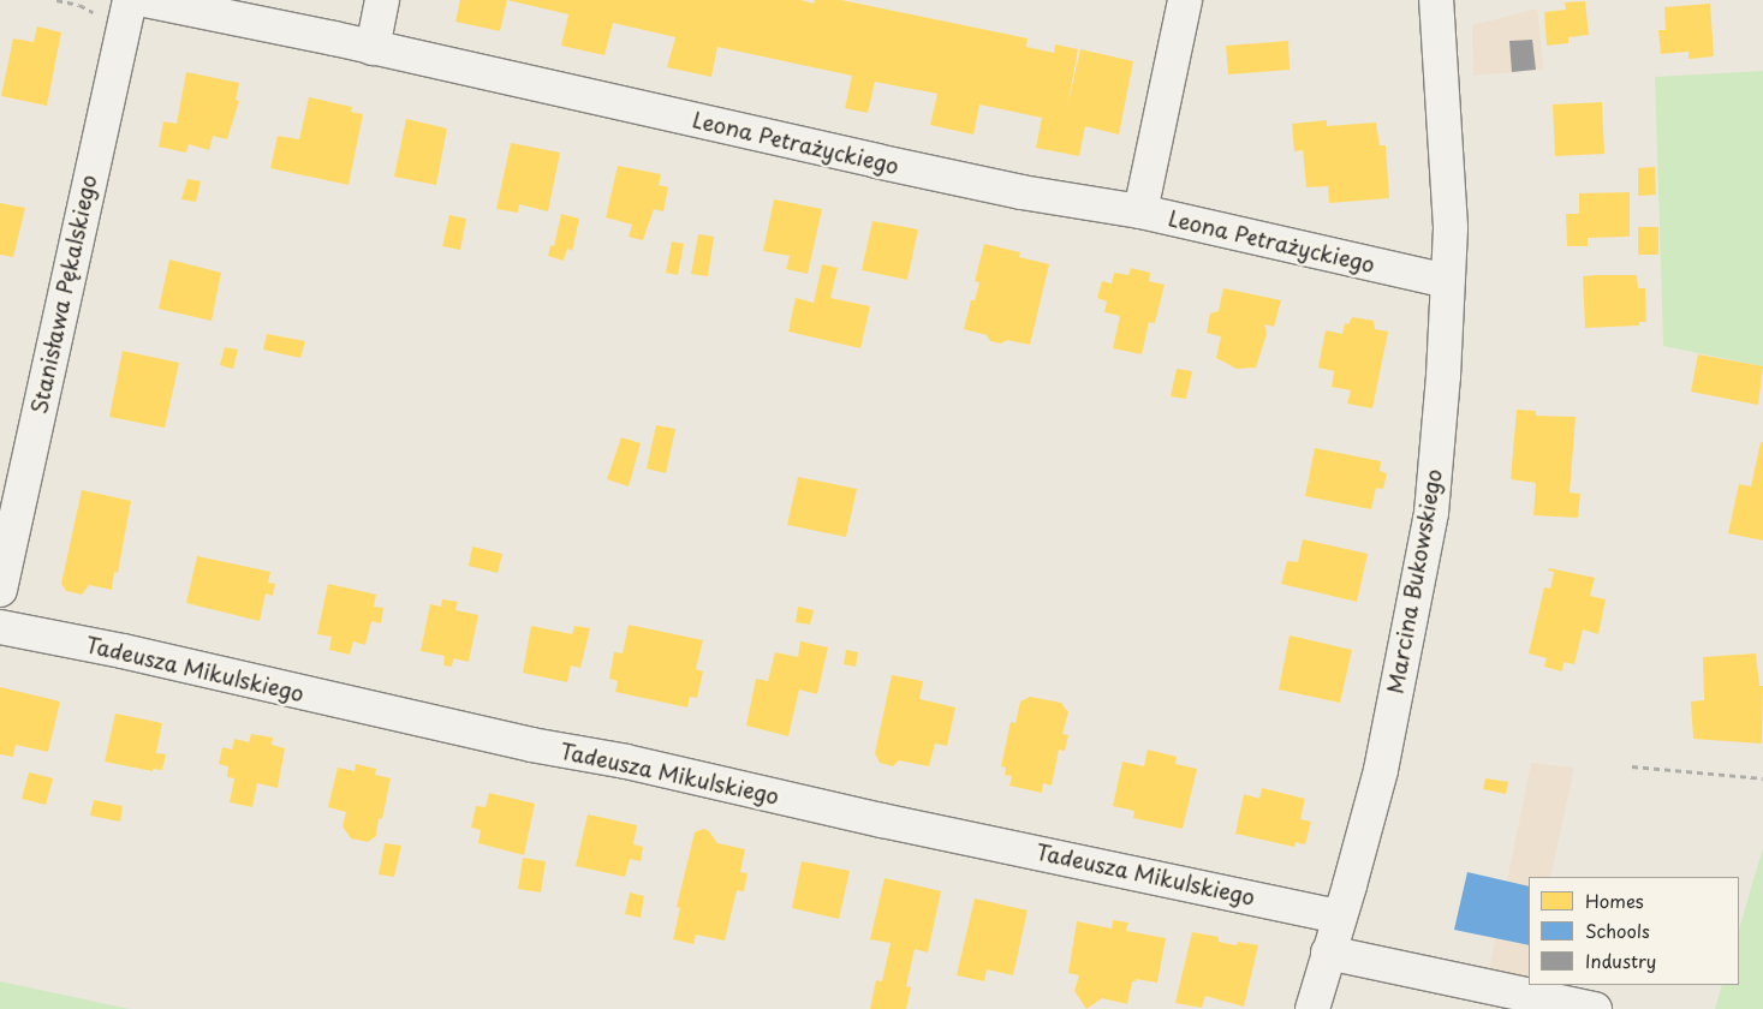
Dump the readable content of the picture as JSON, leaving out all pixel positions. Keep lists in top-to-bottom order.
{
  "streets": {
    "street": [
      "Leona Petrażyckiego",
      "Stanisława Pękalskiego",
      "Marcina Bukowskiego",
      "Tadeusza Mikulskiego"
    ]
  },
  "crossings": [
    ["Leona Petrażyckiego", "Marcina Bukowskiego"],
    ["Marcina Bukowskiego", "Tadeusza Mikulskiego"]
  ],
  "legend": ["Homes", "Schools", "Industry"]
}
